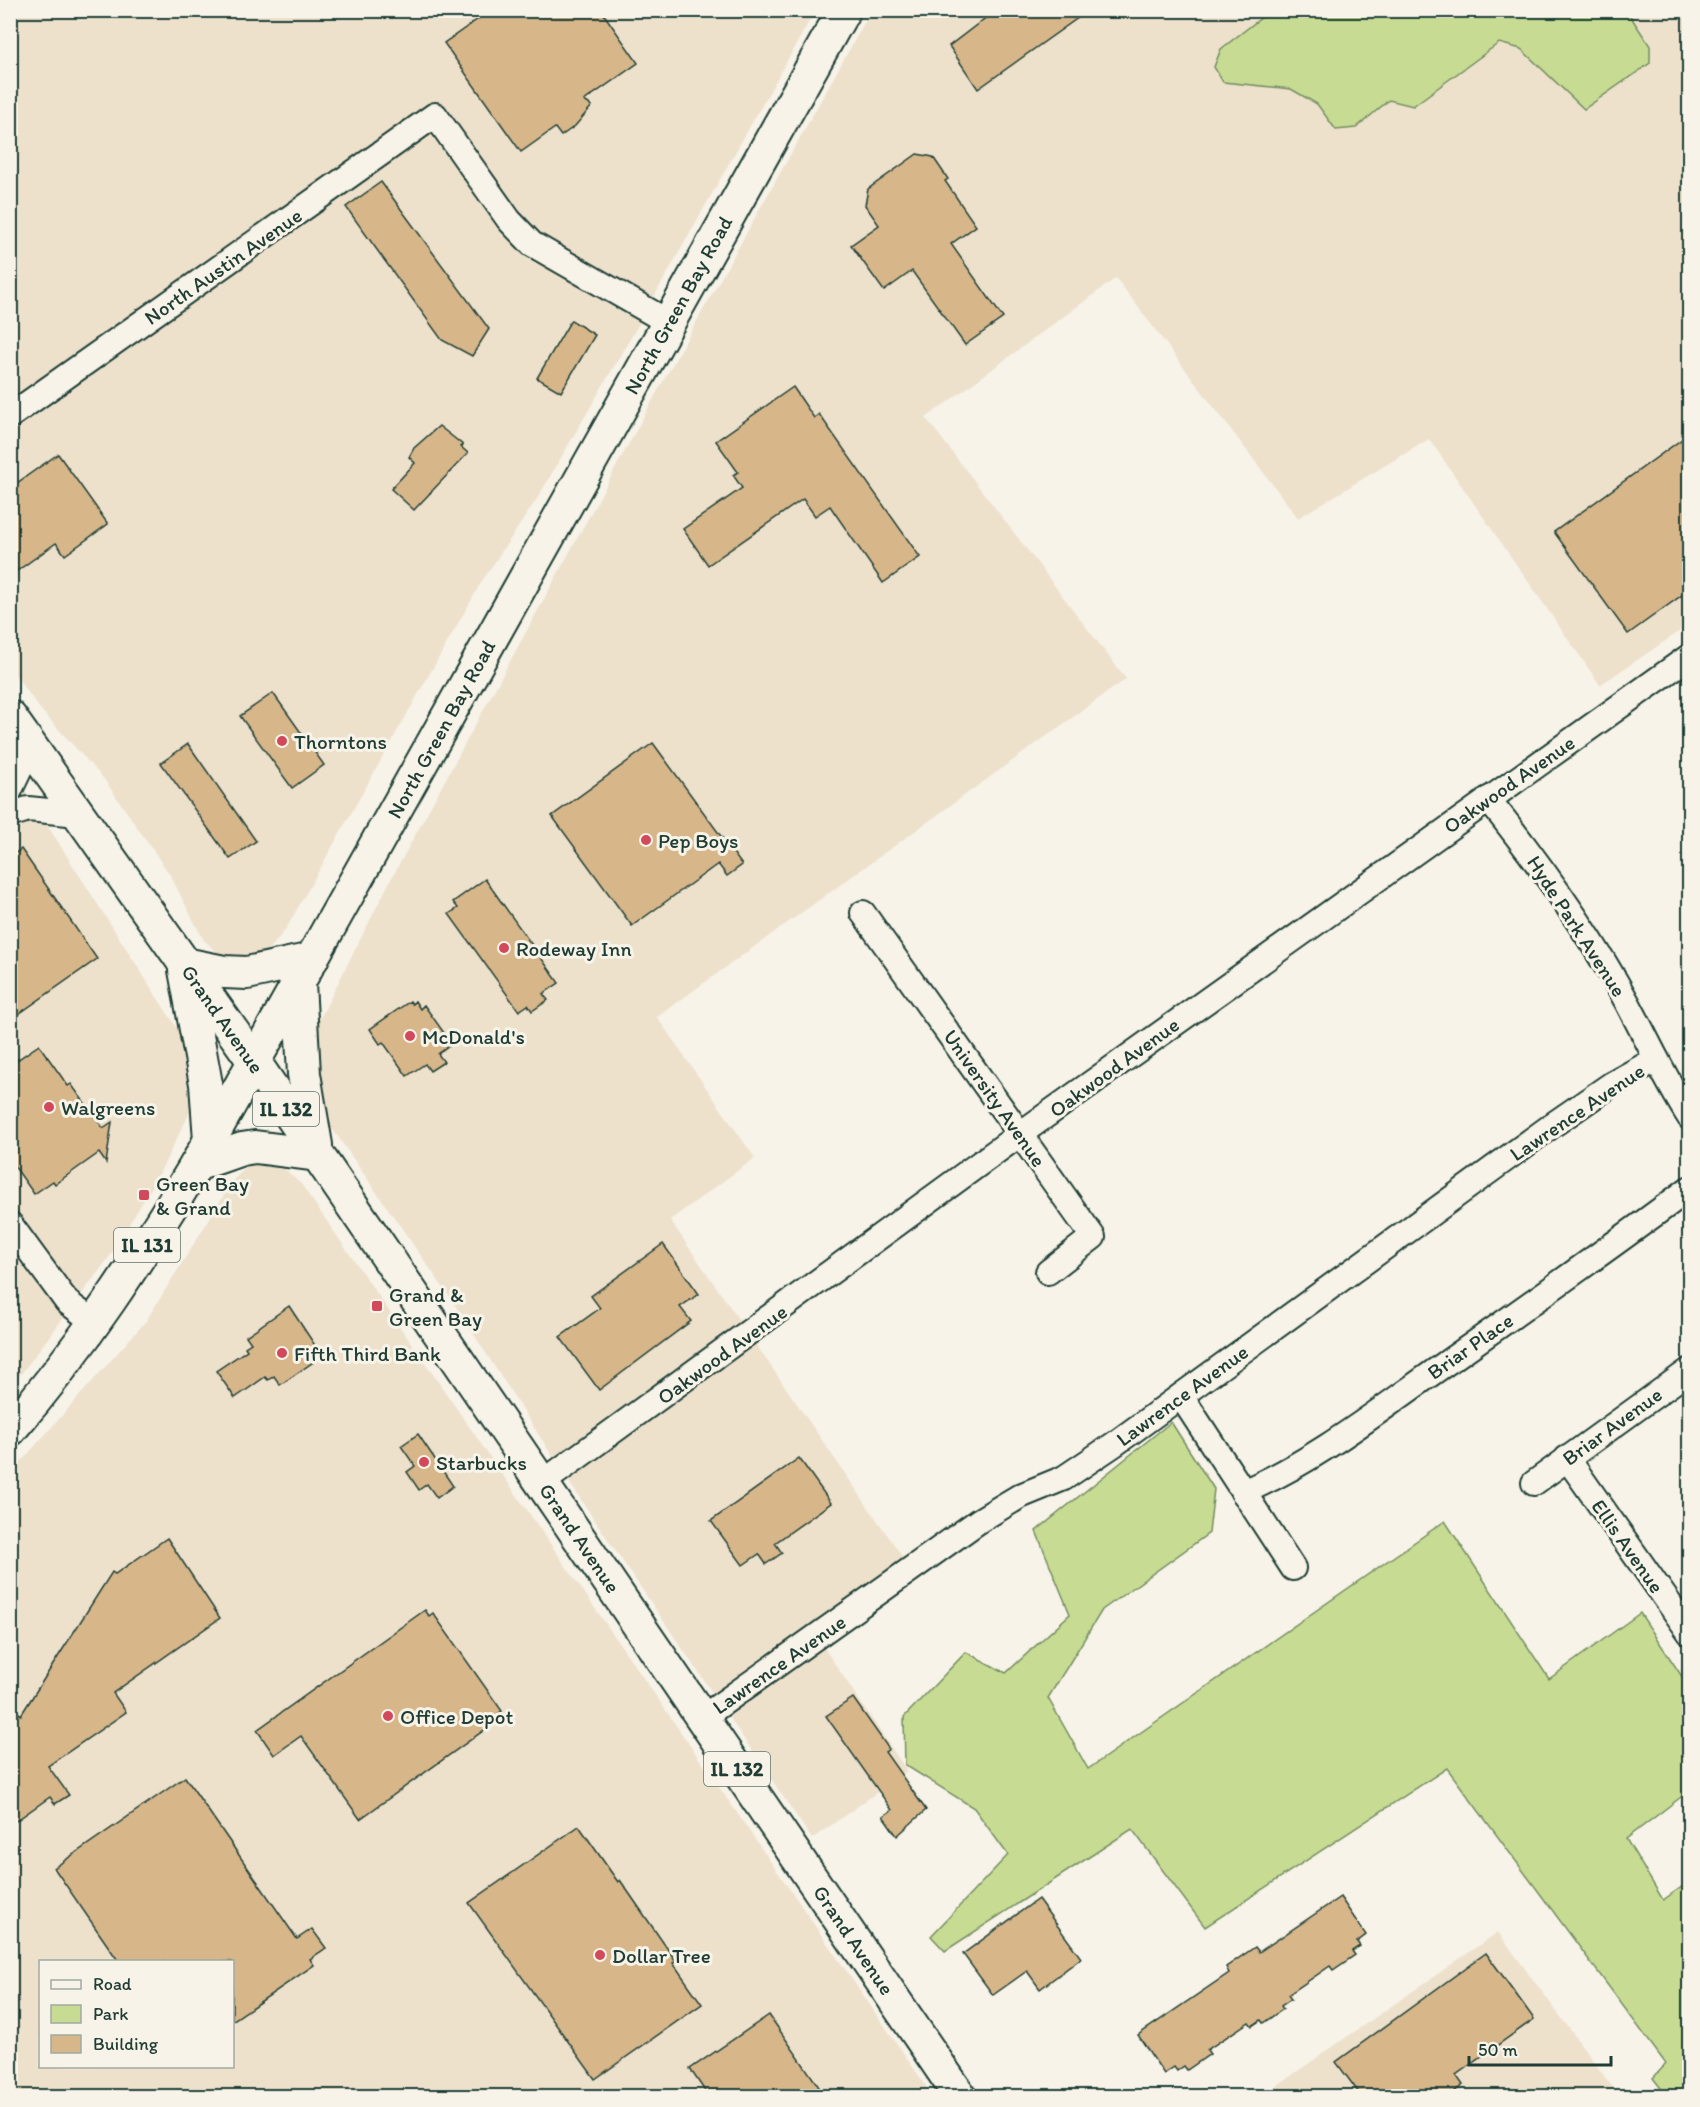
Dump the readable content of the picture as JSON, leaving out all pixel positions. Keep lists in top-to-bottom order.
{
  "streets": {
    "main road": [
      "North Green Bay Road",
      "Grand Avenue",
      "IL 132",
      "IL 131"
    ],
    "street": [
      "North Austin Avenue",
      "Oakwood Avenue",
      "Hyde Park Avenue",
      "University Avenue",
      "Lawrence Avenue",
      "Briar Place",
      "Briar Avenue",
      "Ellis Avenue"
    ]
  },
  "crossings": [
    ["North Austin Avenue", "North Green Bay Road"],
    ["North Green Bay Road", "Grand Avenue"],
    ["Oakwood Avenue", "Hyde Park Avenue"],
    ["Oakwood Avenue", "Grand Avenue"],
    ["Oakwood Avenue", "University Avenue"],
    ["Hyde Park Avenue", "Lawrence Avenue"],
    ["Grand Avenue", "Lawrence Avenue"],
    ["Briar Avenue", "Ellis Avenue"]
  ],
  "places": {
    "other": [
      "Thorntons",
      "Pep Boys",
      "Rodeway Inn",
      "McDonald's",
      "Walgreens",
      "Fifth Third Bank",
      "Starbucks",
      "Office Depot",
      "Dollar Tree"
    ],
    "transit": ["Green Bay & Grand", "Grand & Green Bay"]
  },
  "legend": ["Road", "Park", "Building"],
  "scale_bar": "50 m"
}
